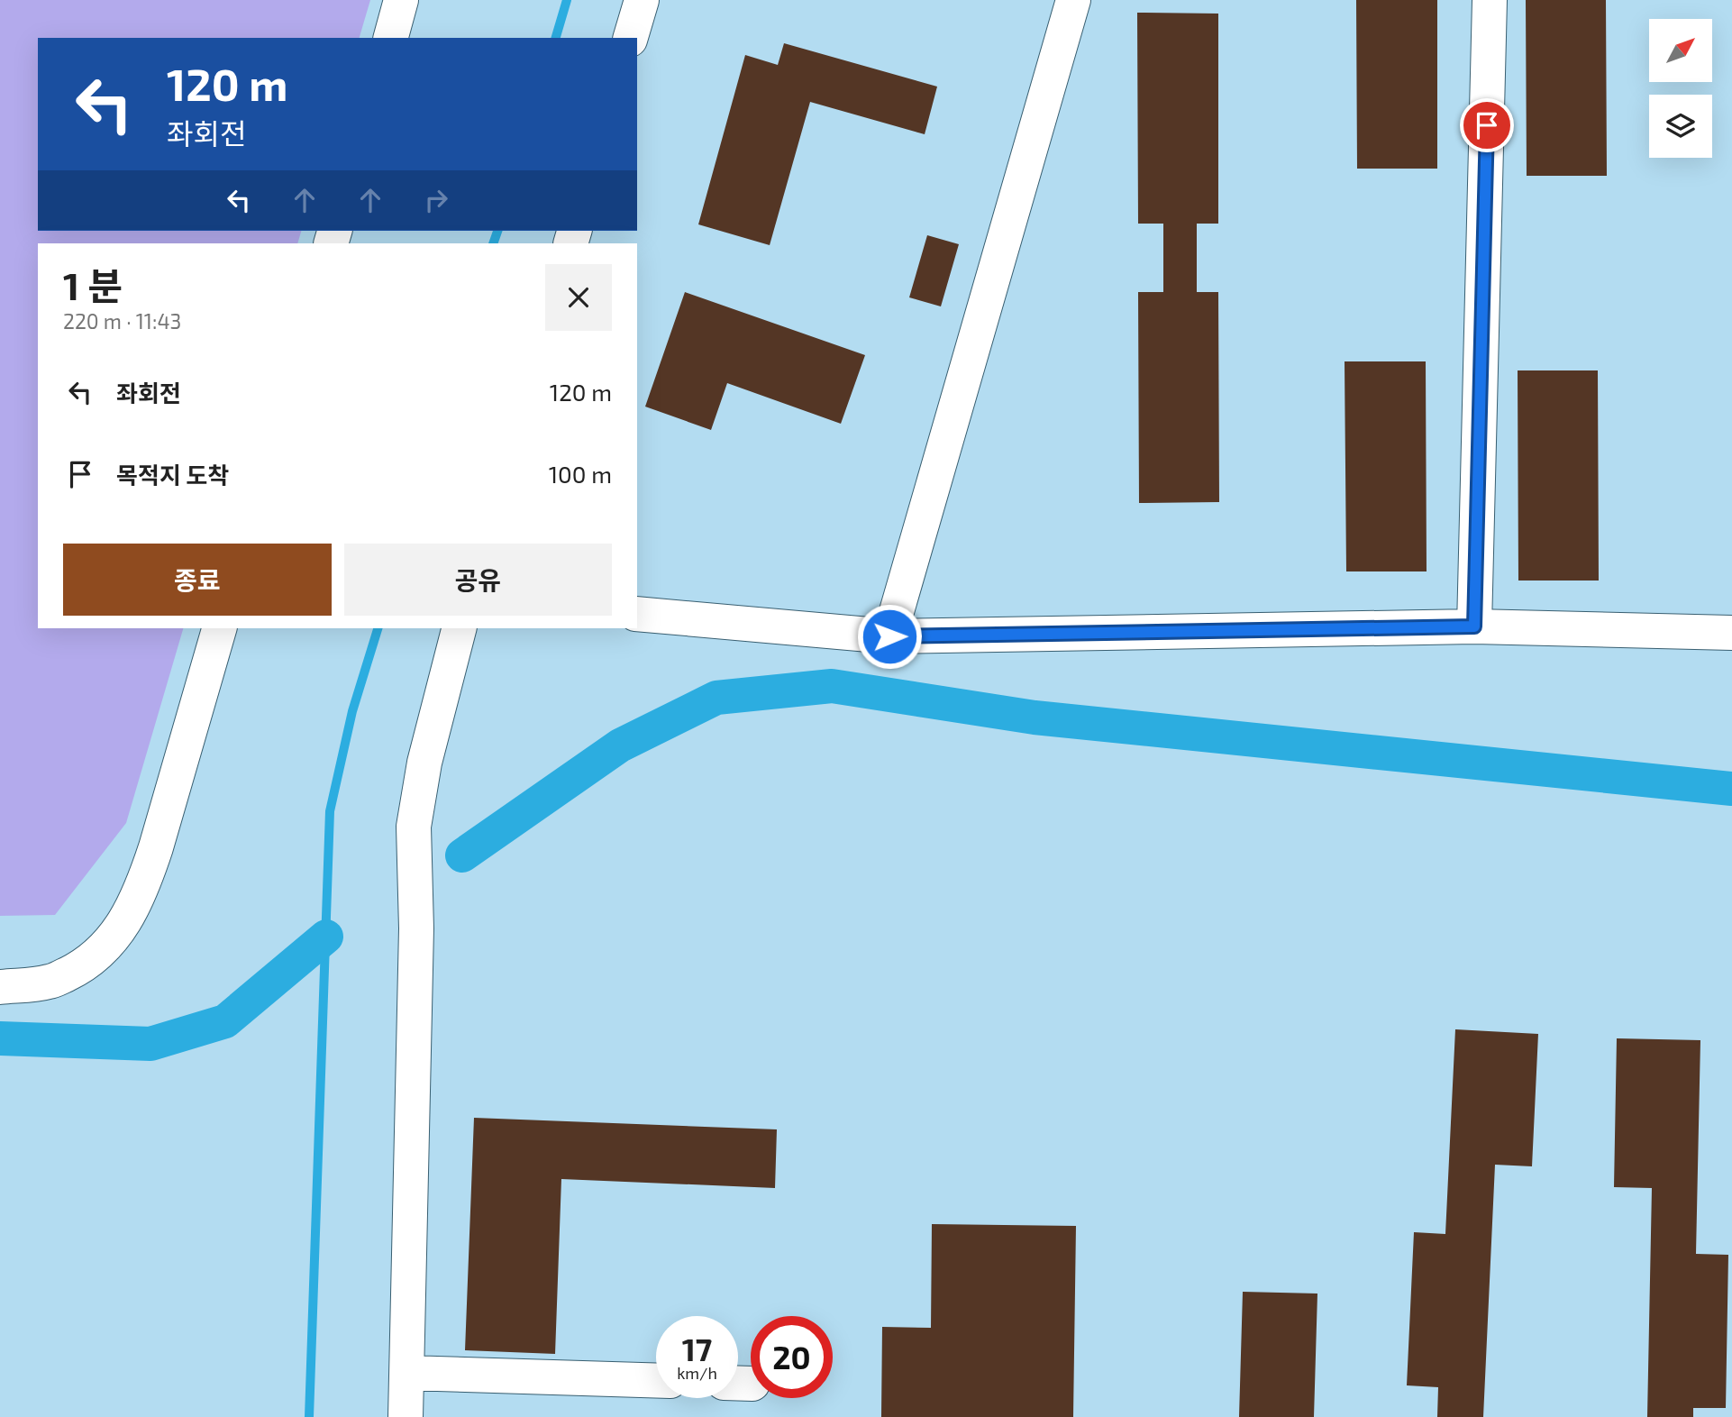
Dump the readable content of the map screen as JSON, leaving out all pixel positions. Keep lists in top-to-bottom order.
{
  "north": "top right",
  "page": {
    "turn": ["120 m", "좌회전"],
    "heading": ["1 분", "220 m · 11:43"],
    "list": [
      {
        "name": "좌회전",
        "value": "120 m"
      },
      {
        "name": "목적지 도착",
        "value": "100 m"
      }
    ],
    "buttons": ["종료", "공유"],
    "speed": "17 km/h",
    "limit": "20"
  }
}
